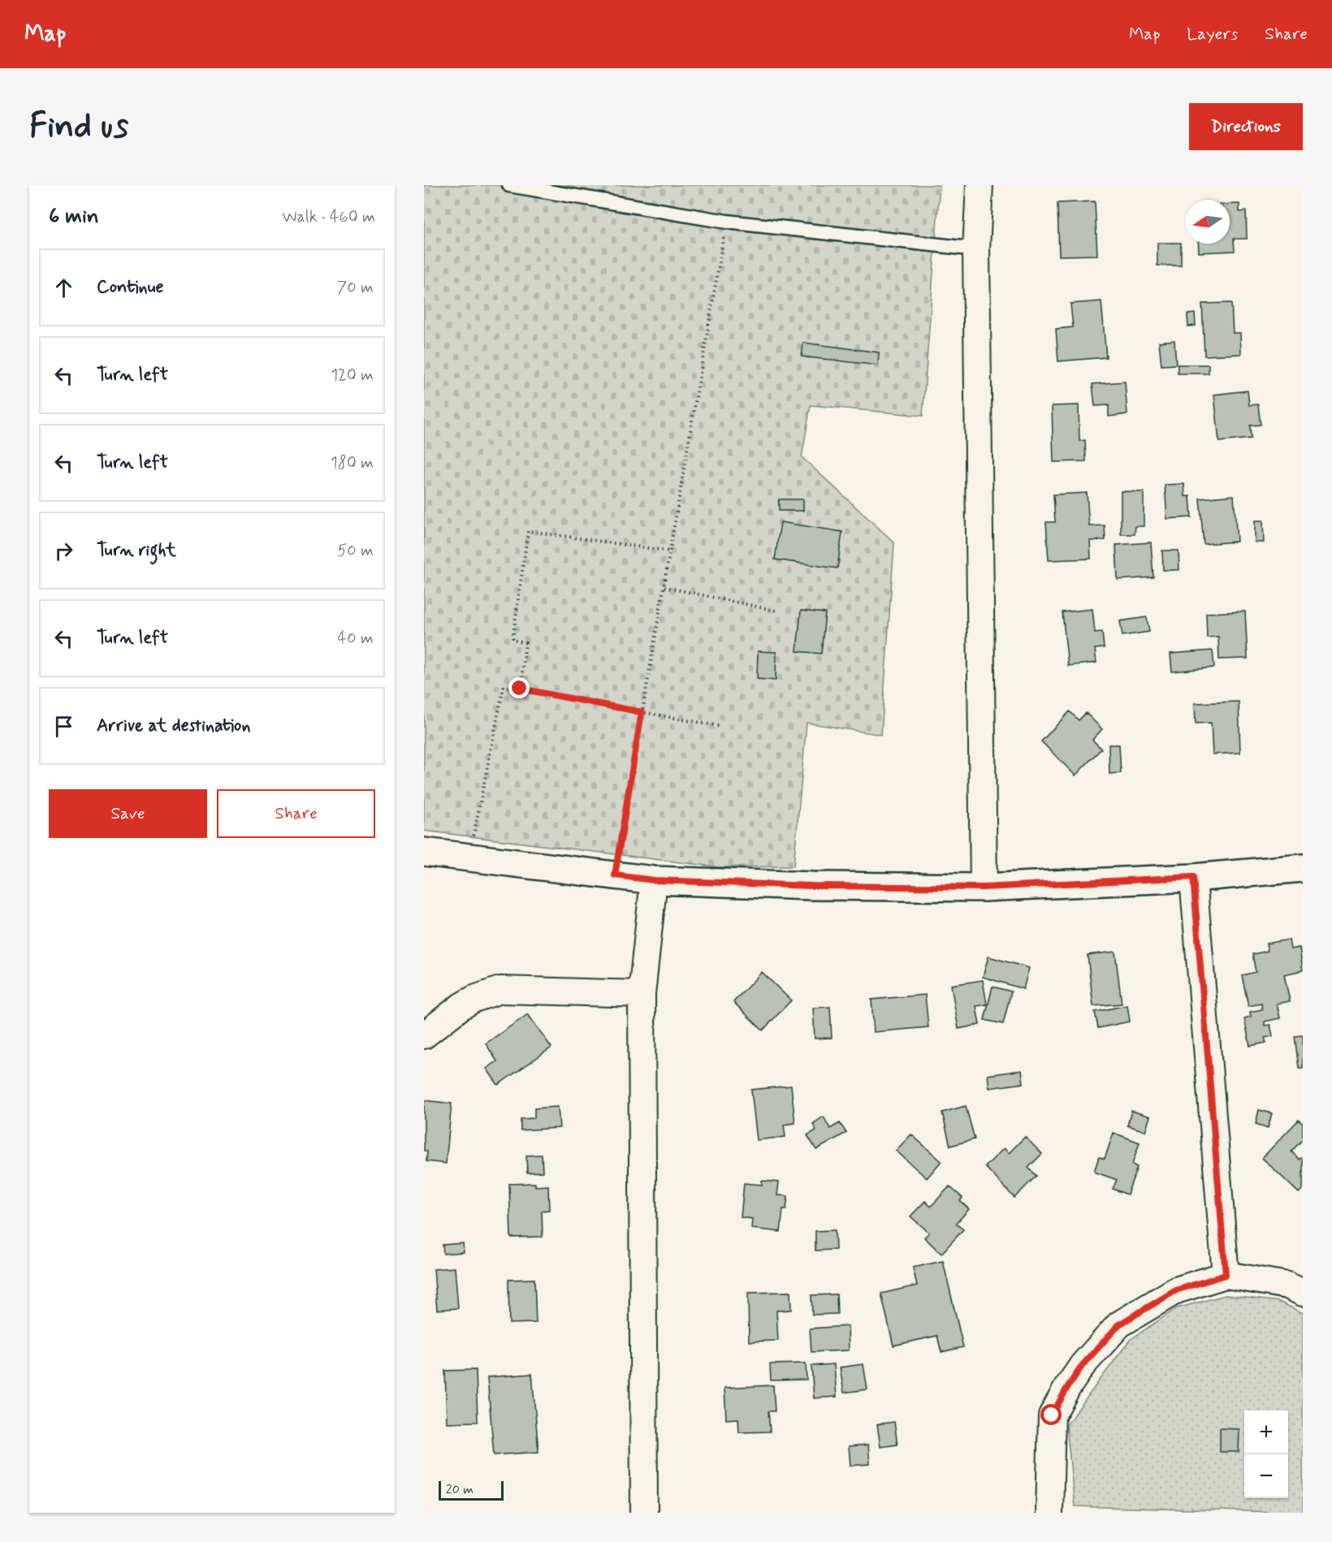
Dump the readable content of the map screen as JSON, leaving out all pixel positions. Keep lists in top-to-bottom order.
{
  "scale_bar": "20 m",
  "north": "left",
  "page": {
    "header": "Map",
    "nav": ["Map", "Layers", "Share"],
    "buttons": [
      "Directions",
      ["Save", "Share"]
    ],
    "title": "Find us",
    "heading": ["6 min", "Walk · 460 m"],
    "list": [
      ["Continue", "70 m"],
      ["Turn left", "120 m"],
      ["Turn left", "180 m"],
      ["Turn right", "50 m"],
      ["Turn left", "40 m"],
      "Arrive at destination"
    ],
    "map_buttons": ["+", "−"],
    "scale": "20 m"
  }
}
